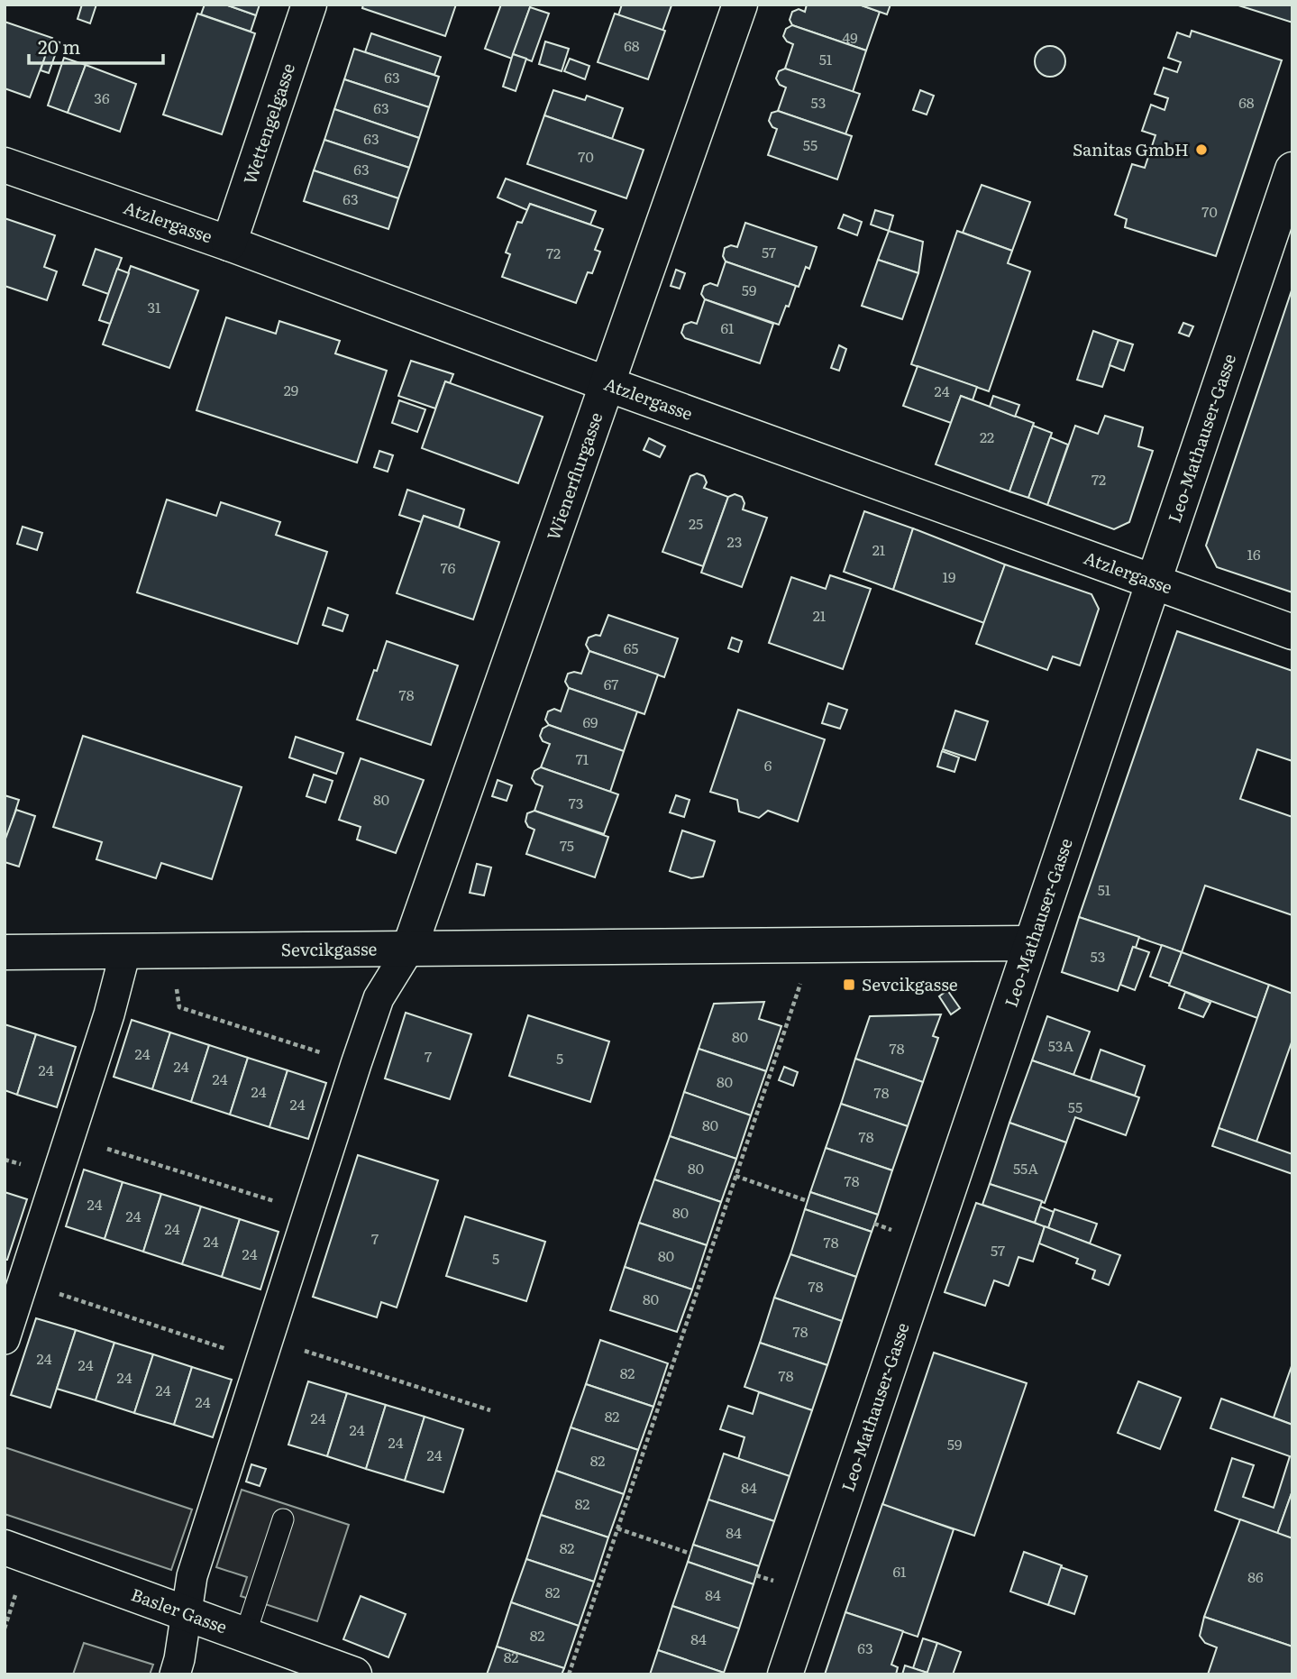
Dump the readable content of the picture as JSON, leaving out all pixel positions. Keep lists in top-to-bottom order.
{
  "streets": {
    "street": [
      "Wettengelgasse",
      "Atzlergasse",
      "Leo-Mathauser-Gasse",
      "Wienerflurgasse",
      "Sevcikgasse",
      "Basler Gasse"
    ]
  },
  "crossings": [
    ["Wettengelgasse", "Atzlergasse"],
    ["Atzlergasse", "Leo-Mathauser-Gasse"],
    ["Atzlergasse", "Wienerflurgasse"],
    ["Leo-Mathauser-Gasse", "Sevcikgasse"],
    ["Wienerflurgasse", "Sevcikgasse"]
  ],
  "places": {
    "other": ["Sanitas GmbH"],
    "transit": ["Sevcikgasse"]
  },
  "house_numbers": [
    "49",
    "68",
    "51",
    "63",
    "36",
    "53",
    "68",
    "63",
    "63",
    "55",
    "70",
    "63",
    "63",
    "70",
    "57",
    "72",
    "59",
    "31",
    "61",
    "29",
    "24",
    "22",
    "72",
    "25",
    "23",
    "21",
    "16",
    "76",
    "19",
    "21",
    "65",
    "67",
    "78",
    "69",
    "71",
    "6",
    "80",
    "73",
    "75",
    "51",
    "53",
    "80",
    "53A",
    "78",
    "24",
    "7",
    "5",
    "24",
    "24",
    "24",
    "80",
    "24",
    "78",
    "24",
    "55",
    "80",
    "78",
    "80",
    "55A",
    "78",
    "24",
    "80",
    "24",
    "24",
    "7",
    "24",
    "78",
    "57",
    "24",
    "80",
    "5",
    "78",
    "80",
    "78",
    "24",
    "24",
    "82",
    "78",
    "24",
    "24",
    "24",
    "82",
    "24",
    "24",
    "24",
    "59",
    "24",
    "82",
    "84",
    "82",
    "84",
    "82",
    "61",
    "86",
    "82",
    "84",
    "82",
    "84",
    "63",
    "82"
  ],
  "scale_bar": "20 m"
}
